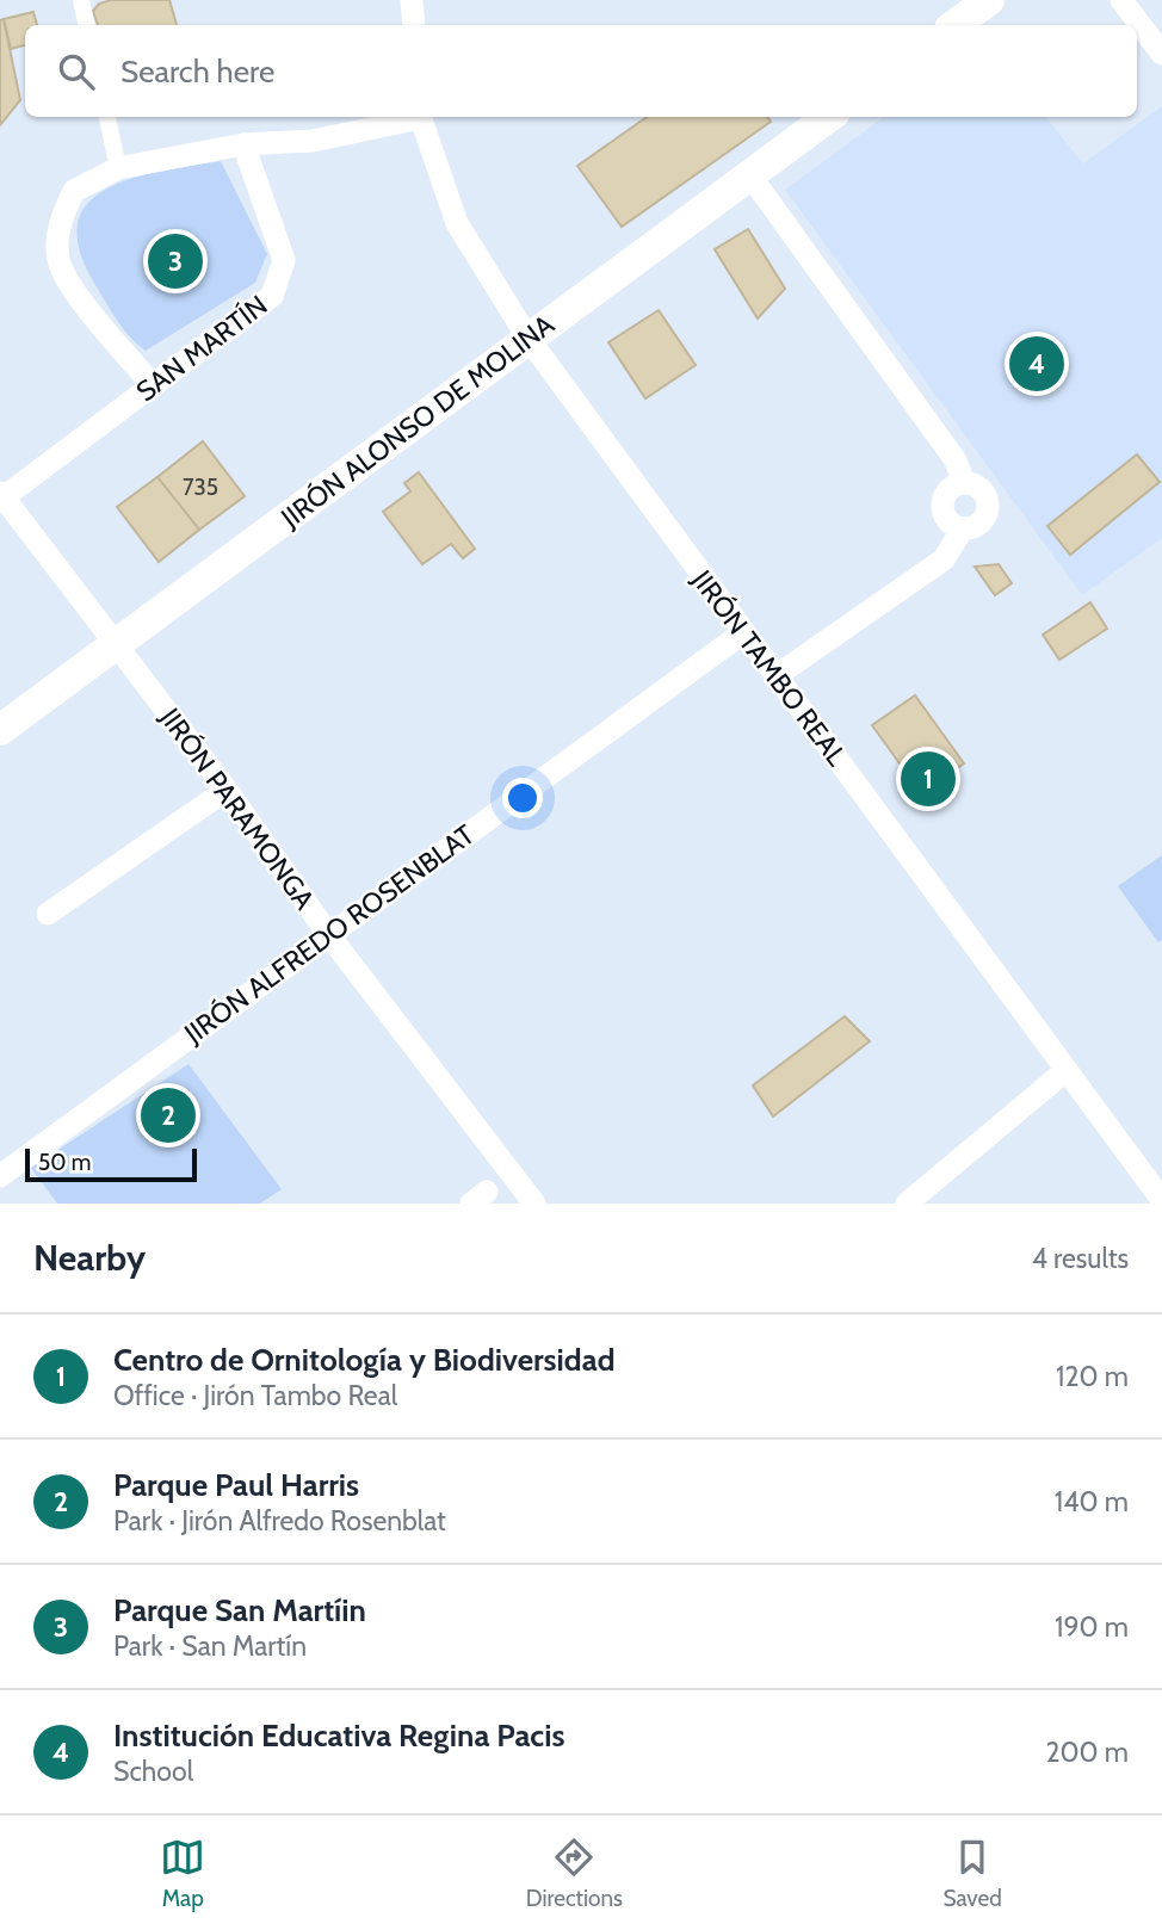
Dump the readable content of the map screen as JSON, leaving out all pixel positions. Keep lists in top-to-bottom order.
{
  "streets": {
    "main road": ["JIRÓN ALONSO DE MOLINA"],
    "street": [
      "SAN MARTÍN",
      "JIRÓN TAMBO REAL",
      "JIRÓN PARAMONGA",
      "JIRÓN ALFREDO ROSENBLAT"
    ]
  },
  "crossings": [
    ["SAN MARTÍN", "JIRÓN PARAMONGA"],
    ["JIRÓN ALONSO DE MOLINA", "JIRÓN TAMBO REAL"],
    ["JIRÓN ALONSO DE MOLINA", "JIRÓN PARAMONGA"],
    ["JIRÓN TAMBO REAL", "JIRÓN ALFREDO ROSENBLAT"],
    ["JIRÓN PARAMONGA", "JIRÓN ALFREDO ROSENBLAT"]
  ],
  "house_numbers": ["735"],
  "scale_bar": "50 m",
  "page": {
    "search": "Search here",
    "pins": [
      "3",
      "4",
      "1",
      "2"
    ],
    "scale": "50 m",
    "heading": ["Nearby", "4 results"],
    "list": [
      {
        "mark": "1",
        "name": "Centro de Ornitología y Biodiversidad",
        "note": "Office · Jirón Tambo Real",
        "value": "120 m"
      },
      {
        "mark": "2",
        "name": "Parque Paul Harris",
        "note": "Park · Jirón Alfredo Rosenblat",
        "value": "140 m"
      },
      {
        "mark": "3",
        "name": "Parque San Martíin",
        "note": "Park · San Martín",
        "value": "190 m"
      },
      {
        "mark": "4",
        "name": "Institución Educativa Regina Pacis",
        "note": "School",
        "value": "200 m"
      }
    ],
    "nav": ["Map", "Directions", "Saved"]
  }
}
